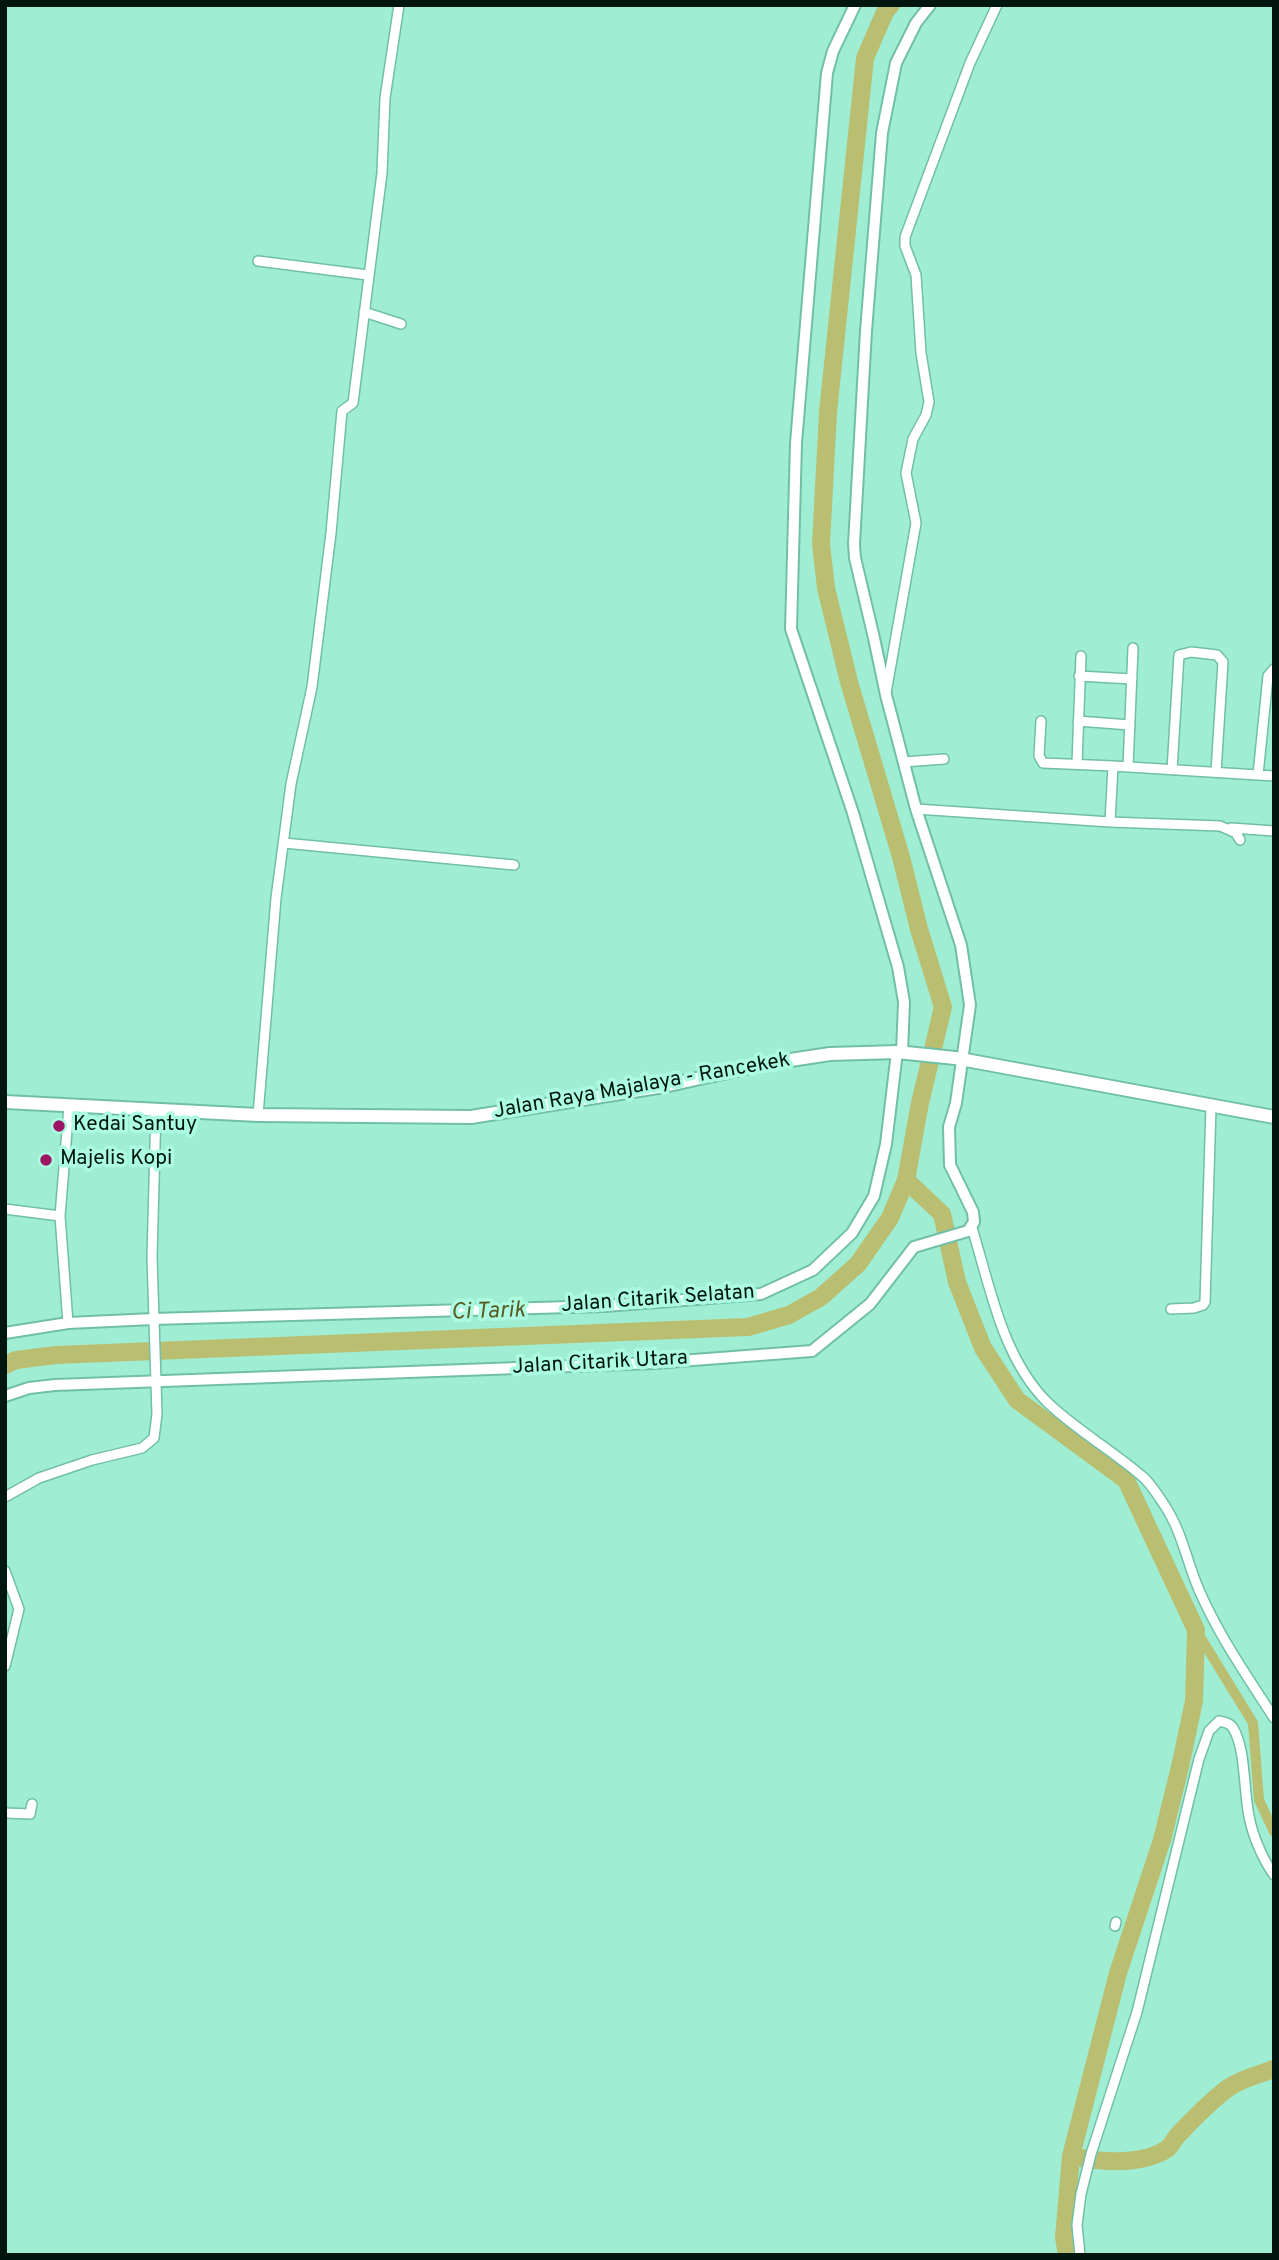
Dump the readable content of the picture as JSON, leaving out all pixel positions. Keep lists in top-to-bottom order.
{
  "streets": {
    "main road": ["Jalan Raya Majalaya - Rancekek"],
    "street": ["Jalan Citarik Selatan", "Jalan Citarik Utara"]
  },
  "crossings": [
    ["Jalan Raya Majalaya - Rancekek", "Jalan Citarik Selatan"]
  ],
  "water": ["Ci Tarik"],
  "places": ["Kedai Santuy", "Majelis Kopi"]
}
